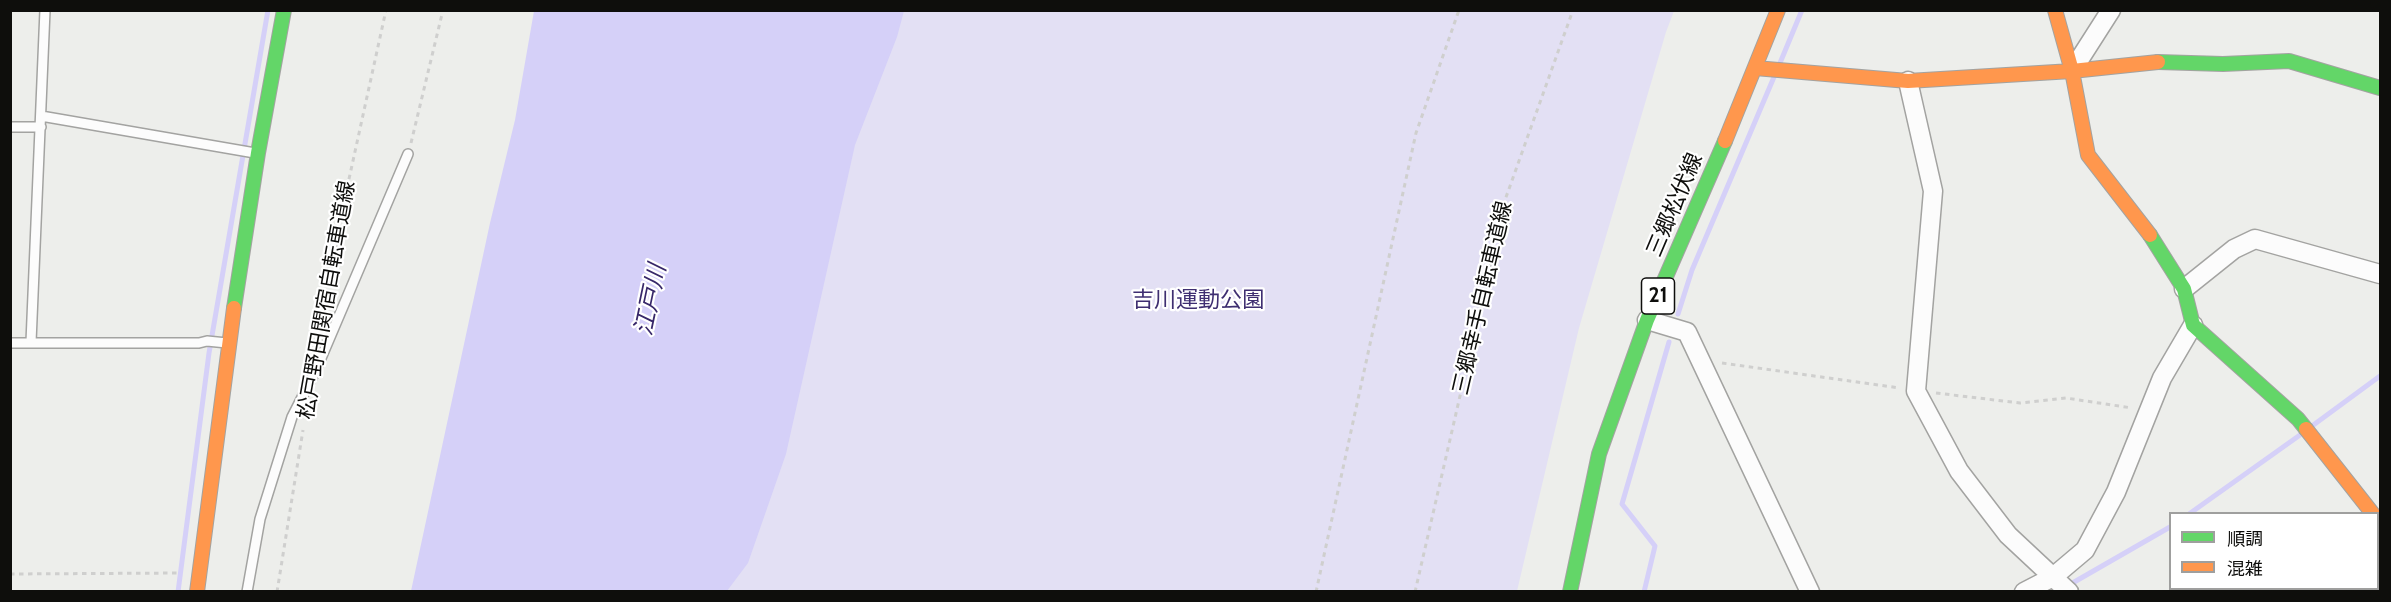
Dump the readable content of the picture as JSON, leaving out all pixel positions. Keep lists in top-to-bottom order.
{
  "streets": {
    "street": ["三郷松伏線", "21"],
    "path": ["三郷幸手自転車道線", "松戸野田関宿自転車道線"]
  },
  "water": ["江戸川"],
  "parks": ["吉川運動公園"],
  "legend": ["順調", "混雑"]
}
